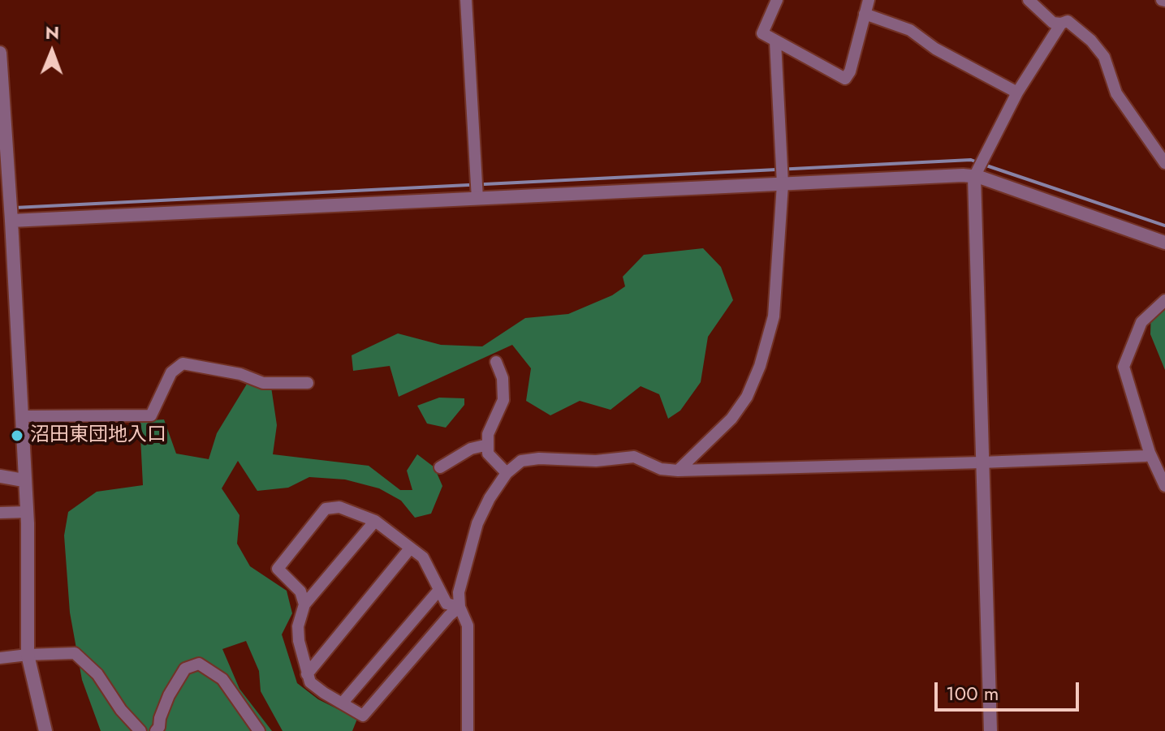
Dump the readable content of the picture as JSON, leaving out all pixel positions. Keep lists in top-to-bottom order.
{
  "places": ["沼田東団地入口"],
  "scale_bar": "100 m",
  "north": "top"
}
